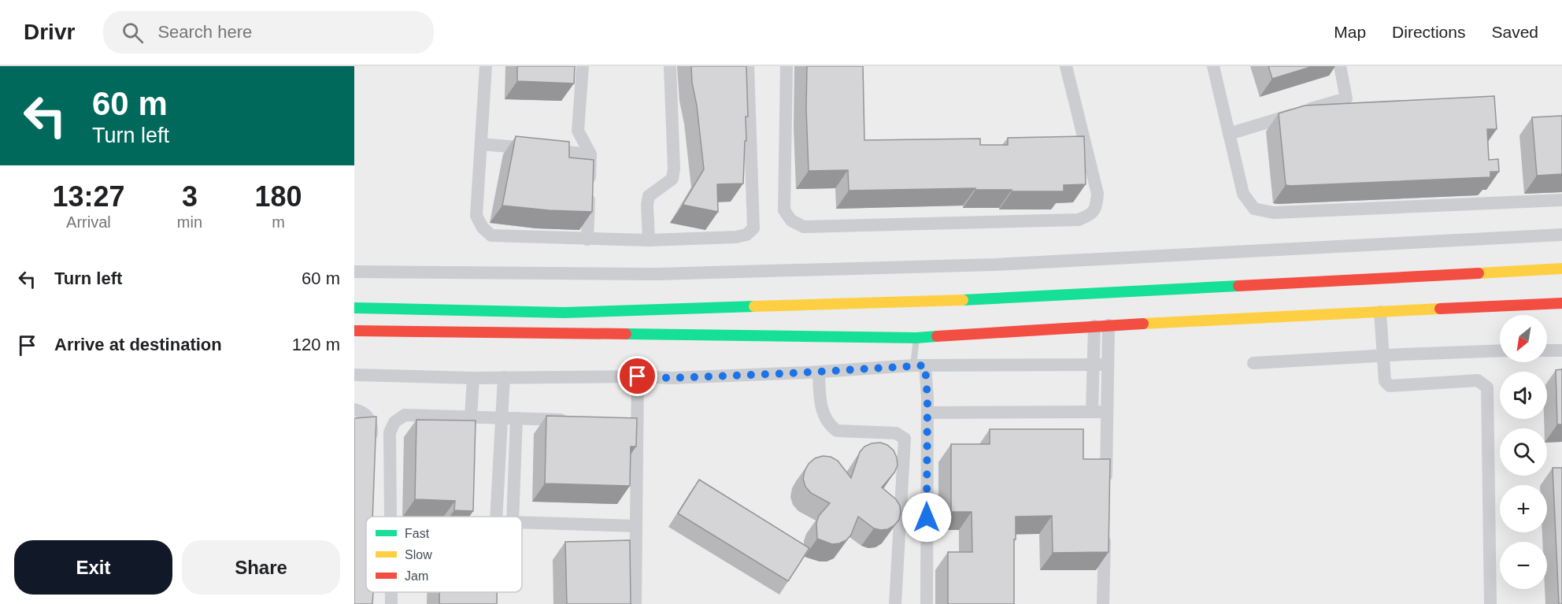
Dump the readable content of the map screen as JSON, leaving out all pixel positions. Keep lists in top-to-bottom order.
{
  "legend": ["Fast", "Slow", "Jam"],
  "north": "bottom left",
  "page": {
    "header": "Drivr",
    "search": "Search here",
    "nav": ["Map", "Directions", "Saved"],
    "turn": ["60 m", "Turn left"],
    "eta": [
      "13:27",
      "Arrival",
      "3",
      "min",
      "180",
      "m"
    ],
    "list": [
      {
        "name": "Turn left",
        "value": "60 m"
      },
      {
        "name": "Arrive at destination",
        "value": "120 m"
      }
    ],
    "map_buttons": ["+", "−"],
    "buttons": ["Exit", "Share"]
  }
}
